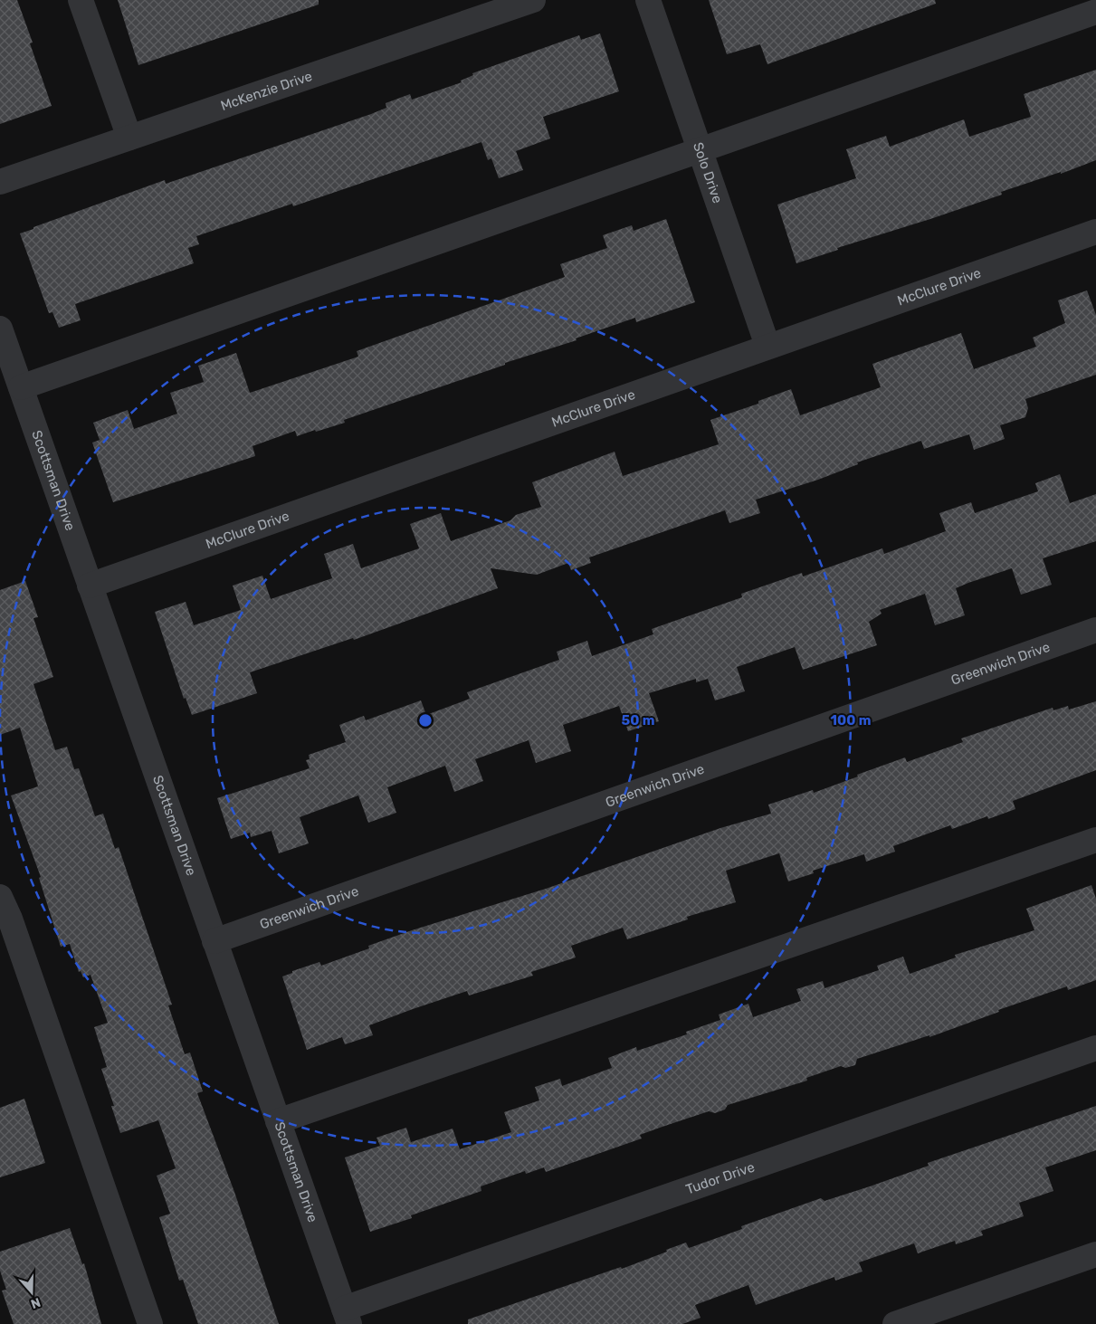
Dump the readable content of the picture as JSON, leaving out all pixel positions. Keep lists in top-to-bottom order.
{
  "streets": {
    "street": [
      "McKenzie Drive",
      "Solo Drive",
      "McClure Drive",
      "Scottsman Drive",
      "Greenwich Drive",
      "Tudor Drive"
    ]
  },
  "crossings": [
    ["Solo Drive", "McClure Drive"],
    ["McClure Drive", "Scottsman Drive"],
    ["Scottsman Drive", "Greenwich Drive"],
    ["Scottsman Drive", "Tudor Drive"]
  ],
  "north": "bottom",
  "rings": ["50 m", "100 m"]
}
